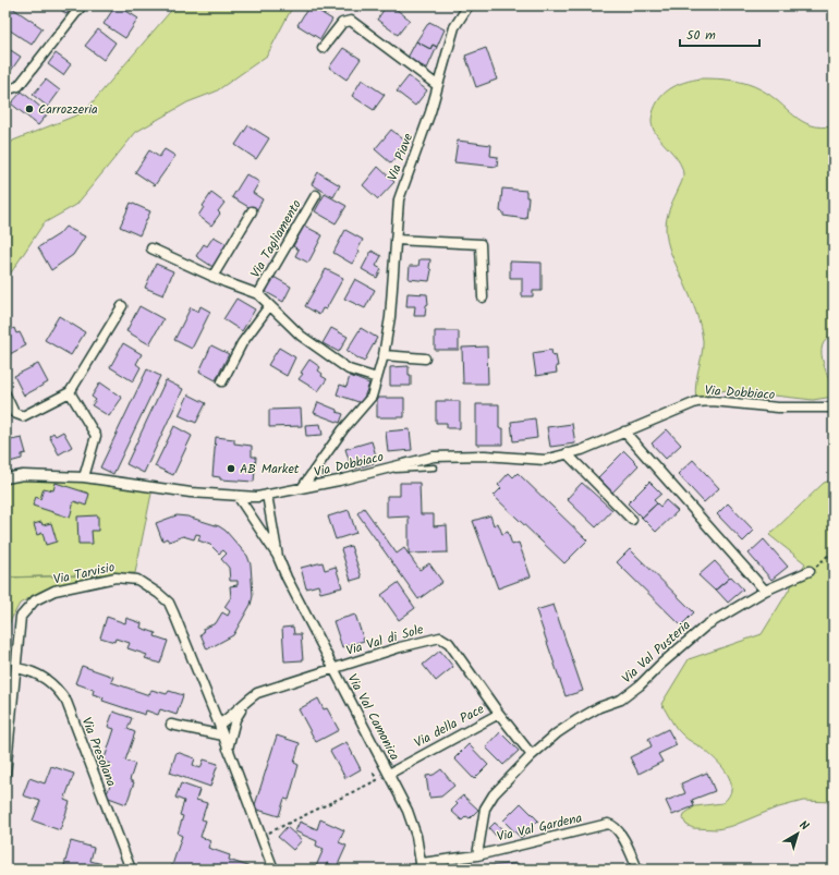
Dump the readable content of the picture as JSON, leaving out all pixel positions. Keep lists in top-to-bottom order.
{
  "streets": {
    "street": [
      "Via Piave",
      "Via Tagliamento",
      "Via Dobbiaco",
      "Via Tarvisio",
      "Via Val di Sole",
      "Via Val Pusteria",
      "Via Val Camonica",
      "Via della Pace",
      "Via Presolana",
      "Via Val Gardena"
    ]
  },
  "crossings": [
    ["Via Piave", "Via Tagliamento"],
    ["Via Piave", "Via Dobbiaco"],
    ["Via Dobbiaco", "Via Val Camonica"],
    ["Via Tarvisio", "Via Val di Sole"],
    ["Via Tarvisio", "Via Presolana"],
    ["Via Val di Sole", "Via Val Pusteria"],
    ["Via Val di Sole", "Via Val Camonica"],
    ["Via Val di Sole", "Via della Pace"],
    ["Via Val Pusteria", "Via Val Gardena"],
    ["Via Val Camonica", "Via della Pace"],
    ["Via Val Camonica", "Via Val Gardena"]
  ],
  "places": ["Carrozzeria", "AB Market"],
  "scale_bar": "50 m",
  "north": "top right"
}
